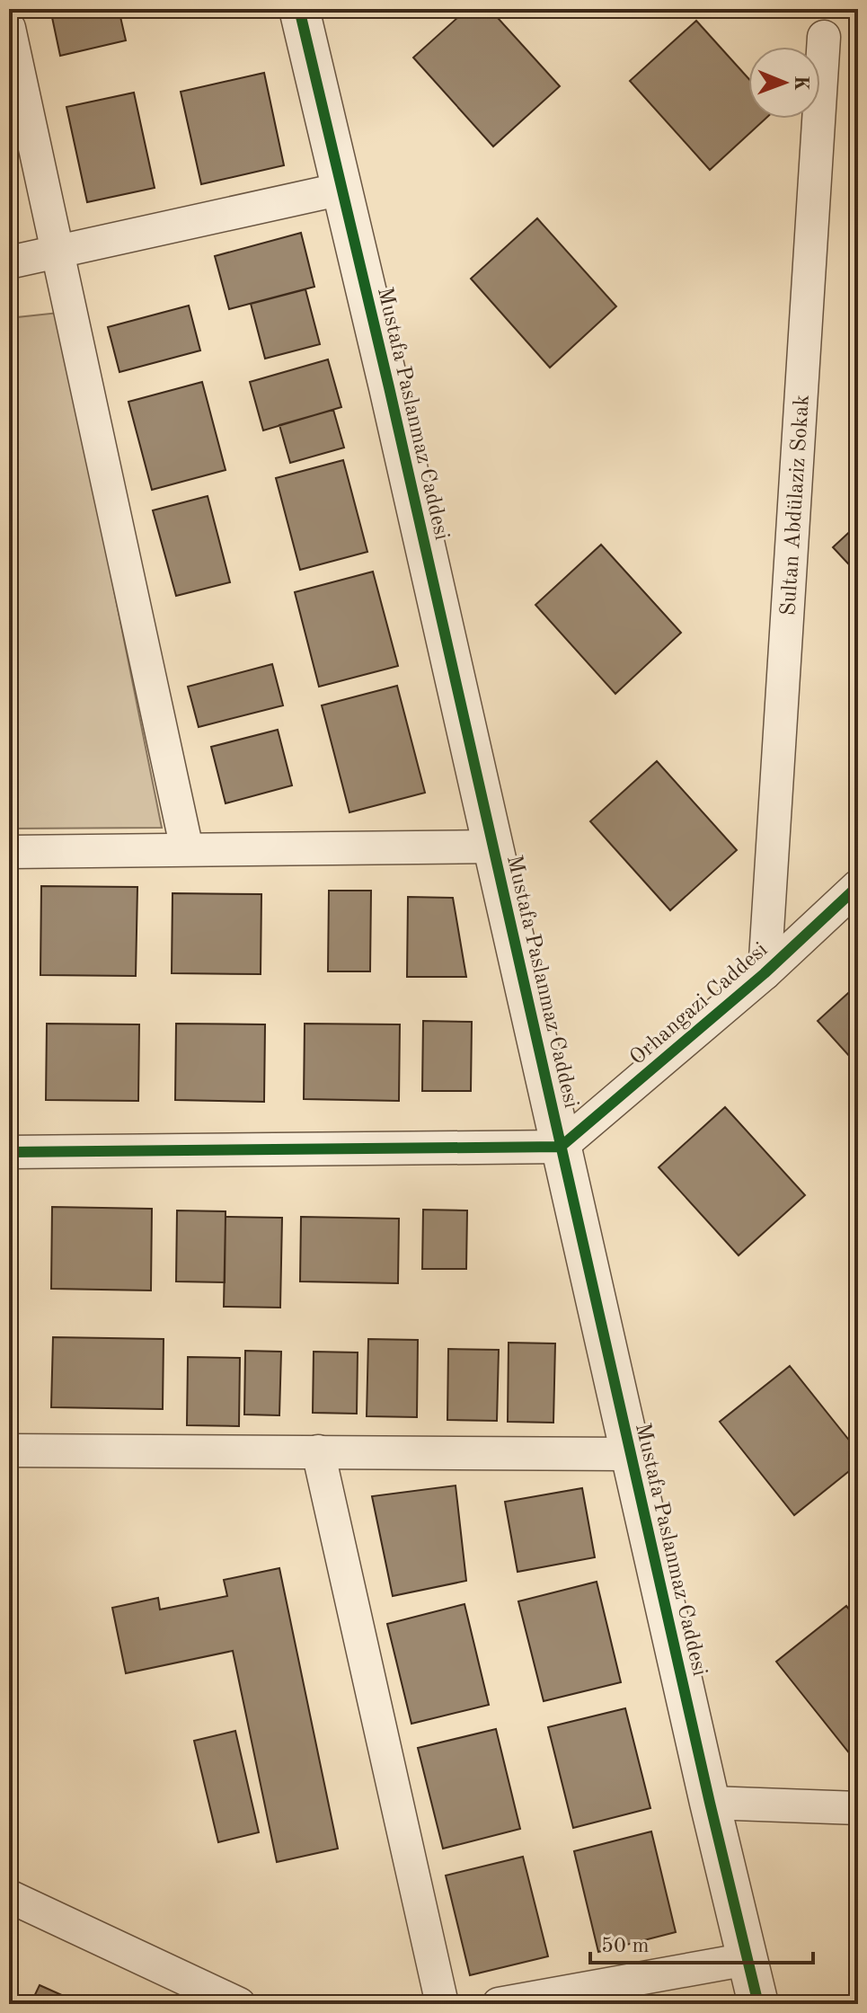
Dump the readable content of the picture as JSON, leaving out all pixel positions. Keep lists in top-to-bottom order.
{
  "streets": {
    "street": ["Mustafa Paslanmaz Caddesi", "Sultan Abdülaziz Sokak", "Orhangazi Caddesi"]
  },
  "crossings": [
    ["Mustafa Paslanmaz Caddesi", "Orhangazi Caddesi"],
    ["Sultan Abdülaziz Sokak", "Orhangazi Caddesi"]
  ],
  "scale_bar": "50 m",
  "north": "right"
}
